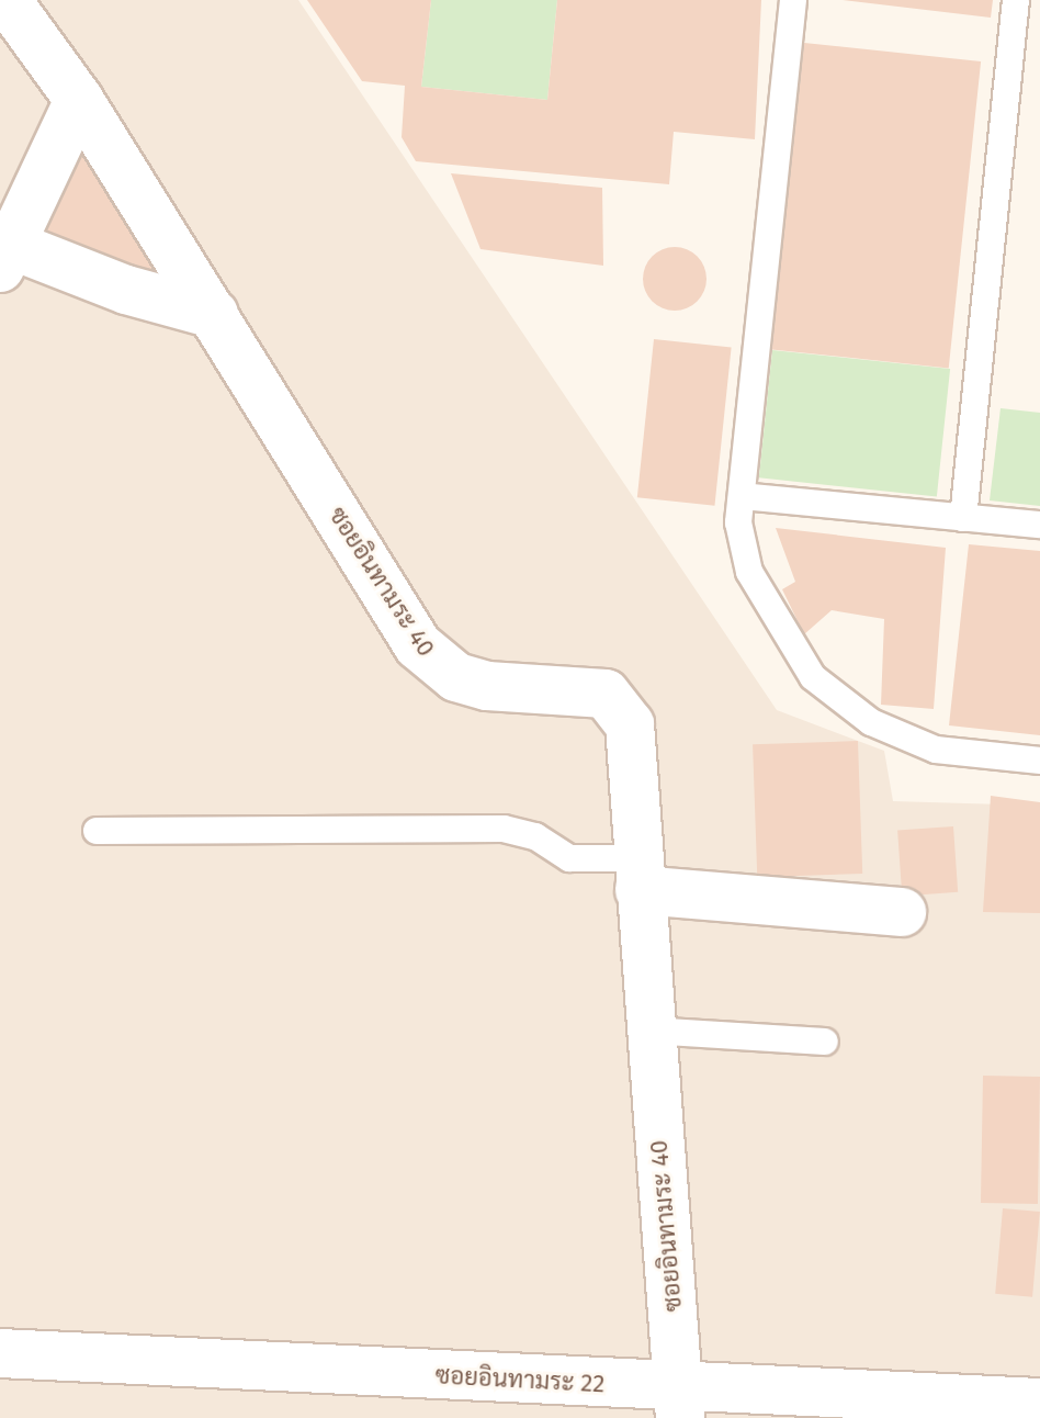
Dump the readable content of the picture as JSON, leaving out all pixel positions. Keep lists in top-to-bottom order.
{
  "streets": {
    "street": ["ซอยอินทามระ 40", "ซอยอินทามระ 22"]
  },
  "crossings": [
    ["ซอยอินทามระ 40", "ซอยอินทามระ 22"]
  ]
}
